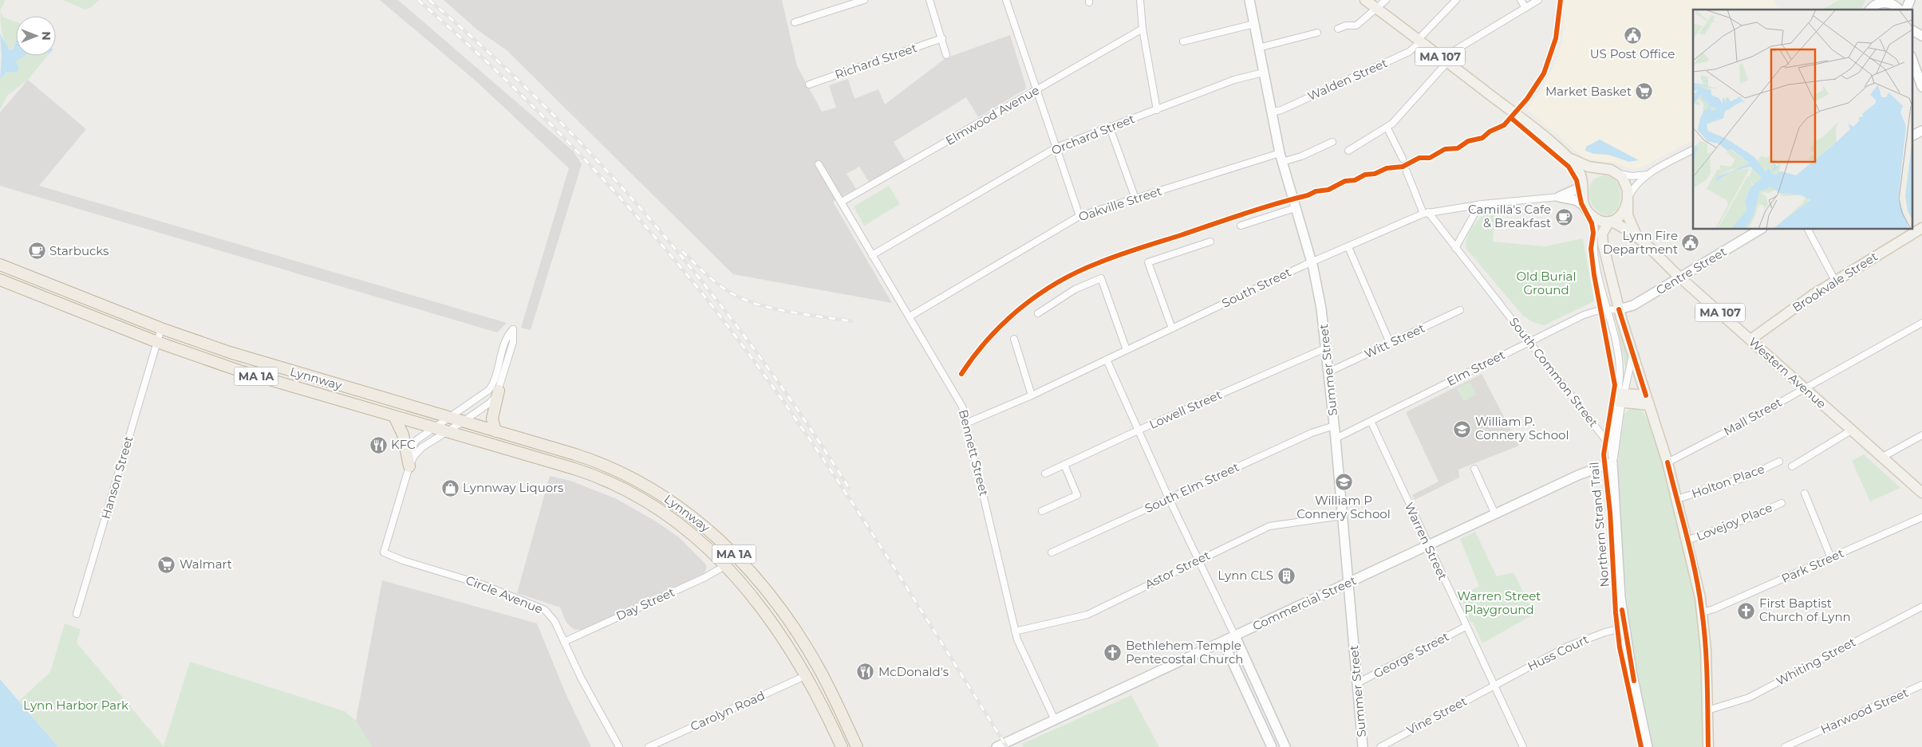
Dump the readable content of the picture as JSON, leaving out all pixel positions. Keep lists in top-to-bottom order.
{
  "streets": {
    "highway": ["MA 1A", "Lynnway"],
    "main road": [
      "MA 107",
      "Centre Street",
      "Brookvale Street",
      "South Street",
      "Summer Street",
      "Western Avenue",
      "Commercial Street"
    ],
    "street": [
      "Richard Street",
      "Walden Street",
      "Elmwood Avenue",
      "Orchard Street",
      "Oakville Street",
      "Witt Street",
      "Elm Street",
      "South Common Street",
      "Lowell Street",
      "Mall Street",
      "Bennett Street",
      "Hanson Street",
      "Holton Place",
      "South Elm Street",
      "Lovejoy Place",
      "Warren Street",
      "Park Street",
      "Astor Street",
      "Circle Avenue",
      "Day Street",
      "Huss Court",
      "George Street",
      "Whiting Street",
      "Carolyn Road",
      "Harwood Street",
      "Vine Street"
    ],
    "cycle path": ["Northern Strand Trail"]
  },
  "crossings": [
    ["MA 107", "Walden Street"],
    ["MA 107", "South Street"],
    ["MA 107", "Western Avenue"],
    ["Walden Street", "Summer Street"],
    ["Elmwood Avenue", "Bennett Street"],
    ["Orchard Street", "Summer Street"],
    ["Orchard Street", "Bennett Street"],
    ["Oakville Street", "Summer Street"],
    ["Oakville Street", "Bennett Street"],
    ["Centre Street", "Elm Street"],
    ["Centre Street", "Western Avenue"],
    ["Brookvale Street", "Western Avenue"],
    ["South Street", "Summer Street"],
    ["South Street", "South Common Street"],
    ["South Street", "Western Avenue"],
    ["South Street", "Bennett Street"],
    ["Witt Street", "Summer Street"],
    ["Elm Street", "Summer Street"],
    ["Elm Street", "South Common Street"],
    ["Elm Street", "Warren Street"],
    ["Summer Street", "Lowell Street"],
    ["Summer Street", "South Elm Street"],
    ["Summer Street", "Astor Street"],
    ["Summer Street", "Commercial Street"],
    ["Summer Street", "George Street"],
    ["Western Avenue", "Mall Street"],
    ["Lynnway", "Hanson Street"],
    ["Lynnway", "Day Street"],
    ["Lynnway", "Carolyn Road"],
    ["Bennett Street", "Astor Street"],
    ["Bennett Street", "Commercial Street"],
    ["Warren Street", "Commercial Street"],
    ["Warren Street", "Huss Court"],
    ["Warren Street", "George Street"],
    ["Warren Street", "Vine Street"],
    ["Circle Avenue", "Day Street"],
    ["Huss Court", "Vine Street"]
  ],
  "parks": ["Old Burial Ground", "Warren Street Playground", "Lynn Harbor Park"],
  "places": {
    "public building": ["US Post Office", "Lynn Fire Department"],
    "supermarket": ["Market Basket", "Walmart"],
    "cafe": ["Camilla's Cafe & Breakfast", "Starbucks"],
    "school or university": ["William P. Connery School", "William P Connery School"],
    "restaurant": ["KFC", "McDonald's"],
    "shop": ["Lynnway Liquors"],
    "building": ["Lynn CLS"],
    "church": ["First Baptist Church of Lynn", "Bethlehem Temple Pentecostal Church"]
  },
  "north": "right"
}
